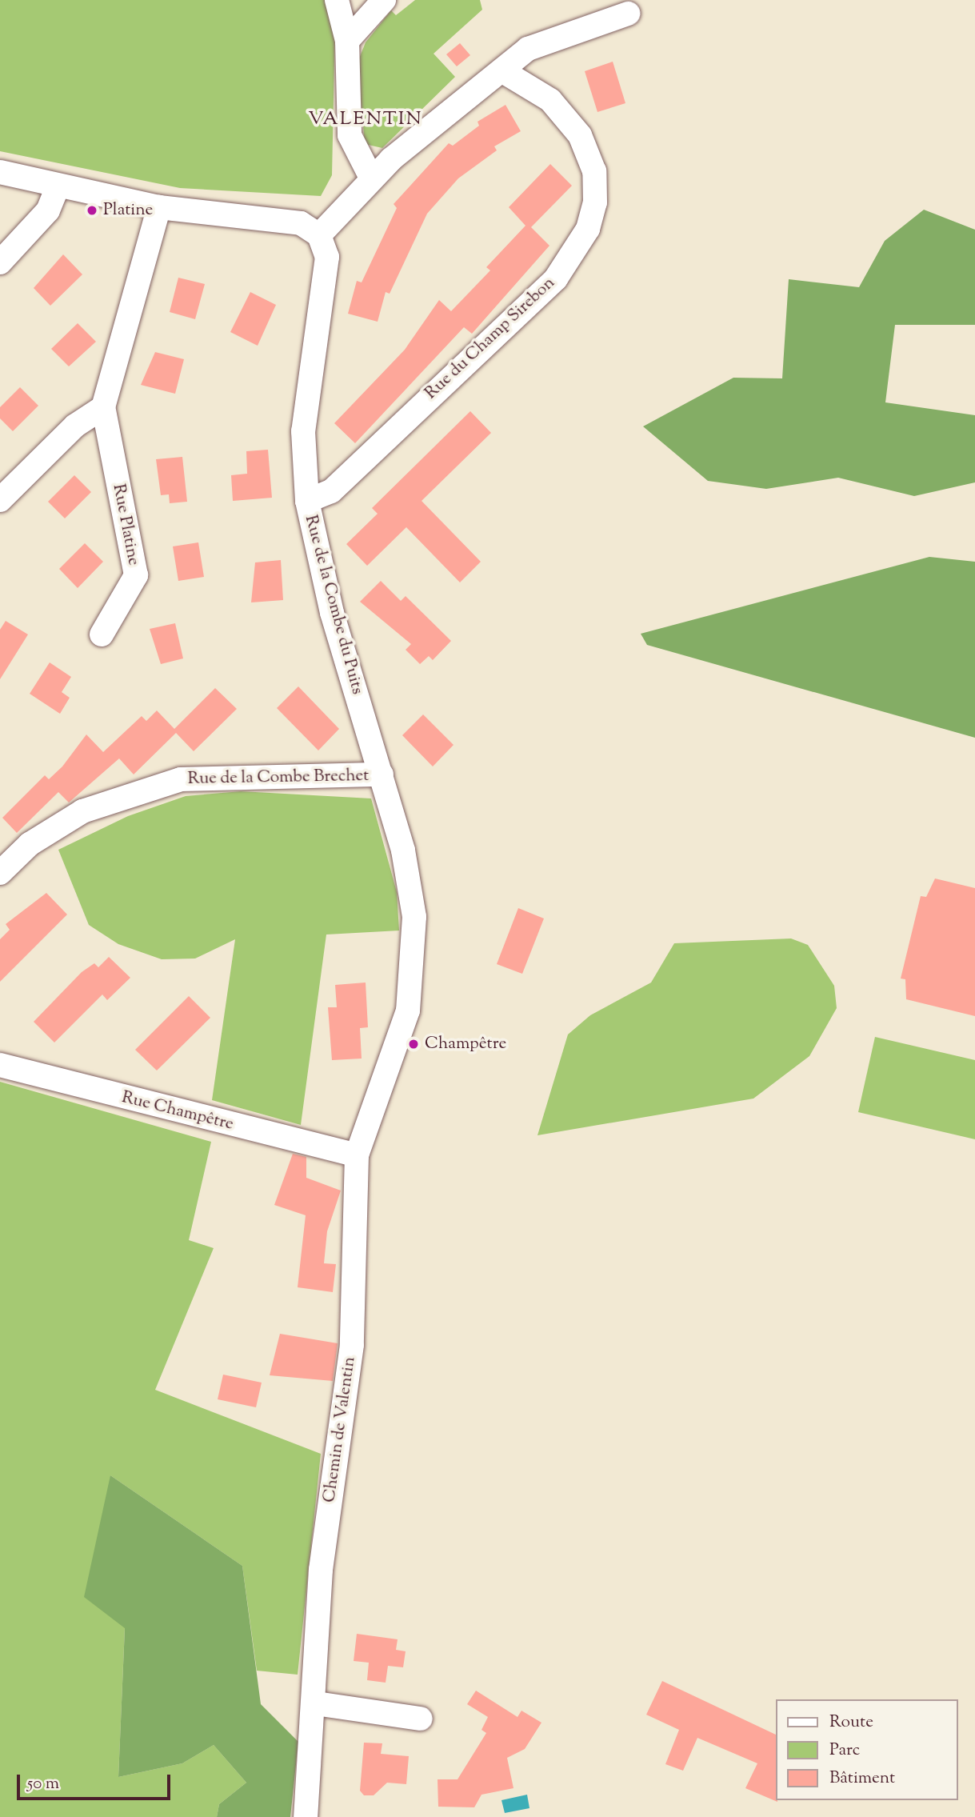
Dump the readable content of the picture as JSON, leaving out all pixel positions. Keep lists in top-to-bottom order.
{
  "streets": {
    "street": [
      "Rue du Champ Sirebon",
      "Rue Platine",
      "Rue de la Combe du Puits",
      "Rue de la Combe Brechet",
      "Rue Champêtre",
      "Chemin de Valentin"
    ]
  },
  "crossings": [
    ["Rue du Champ Sirebon", "Rue de la Combe du Puits"],
    ["Rue de la Combe du Puits", "Rue de la Combe Brechet"],
    ["Rue de la Combe du Puits", "Rue Champêtre"],
    ["Rue de la Combe du Puits", "Chemin de Valentin"],
    ["Rue Champêtre", "Chemin de Valentin"]
  ],
  "districts": ["VALENTIN"],
  "places": ["Platine", "Champêtre"],
  "legend": ["Route", "Parc", "Bâtiment"],
  "scale_bar": "50 m"
}
